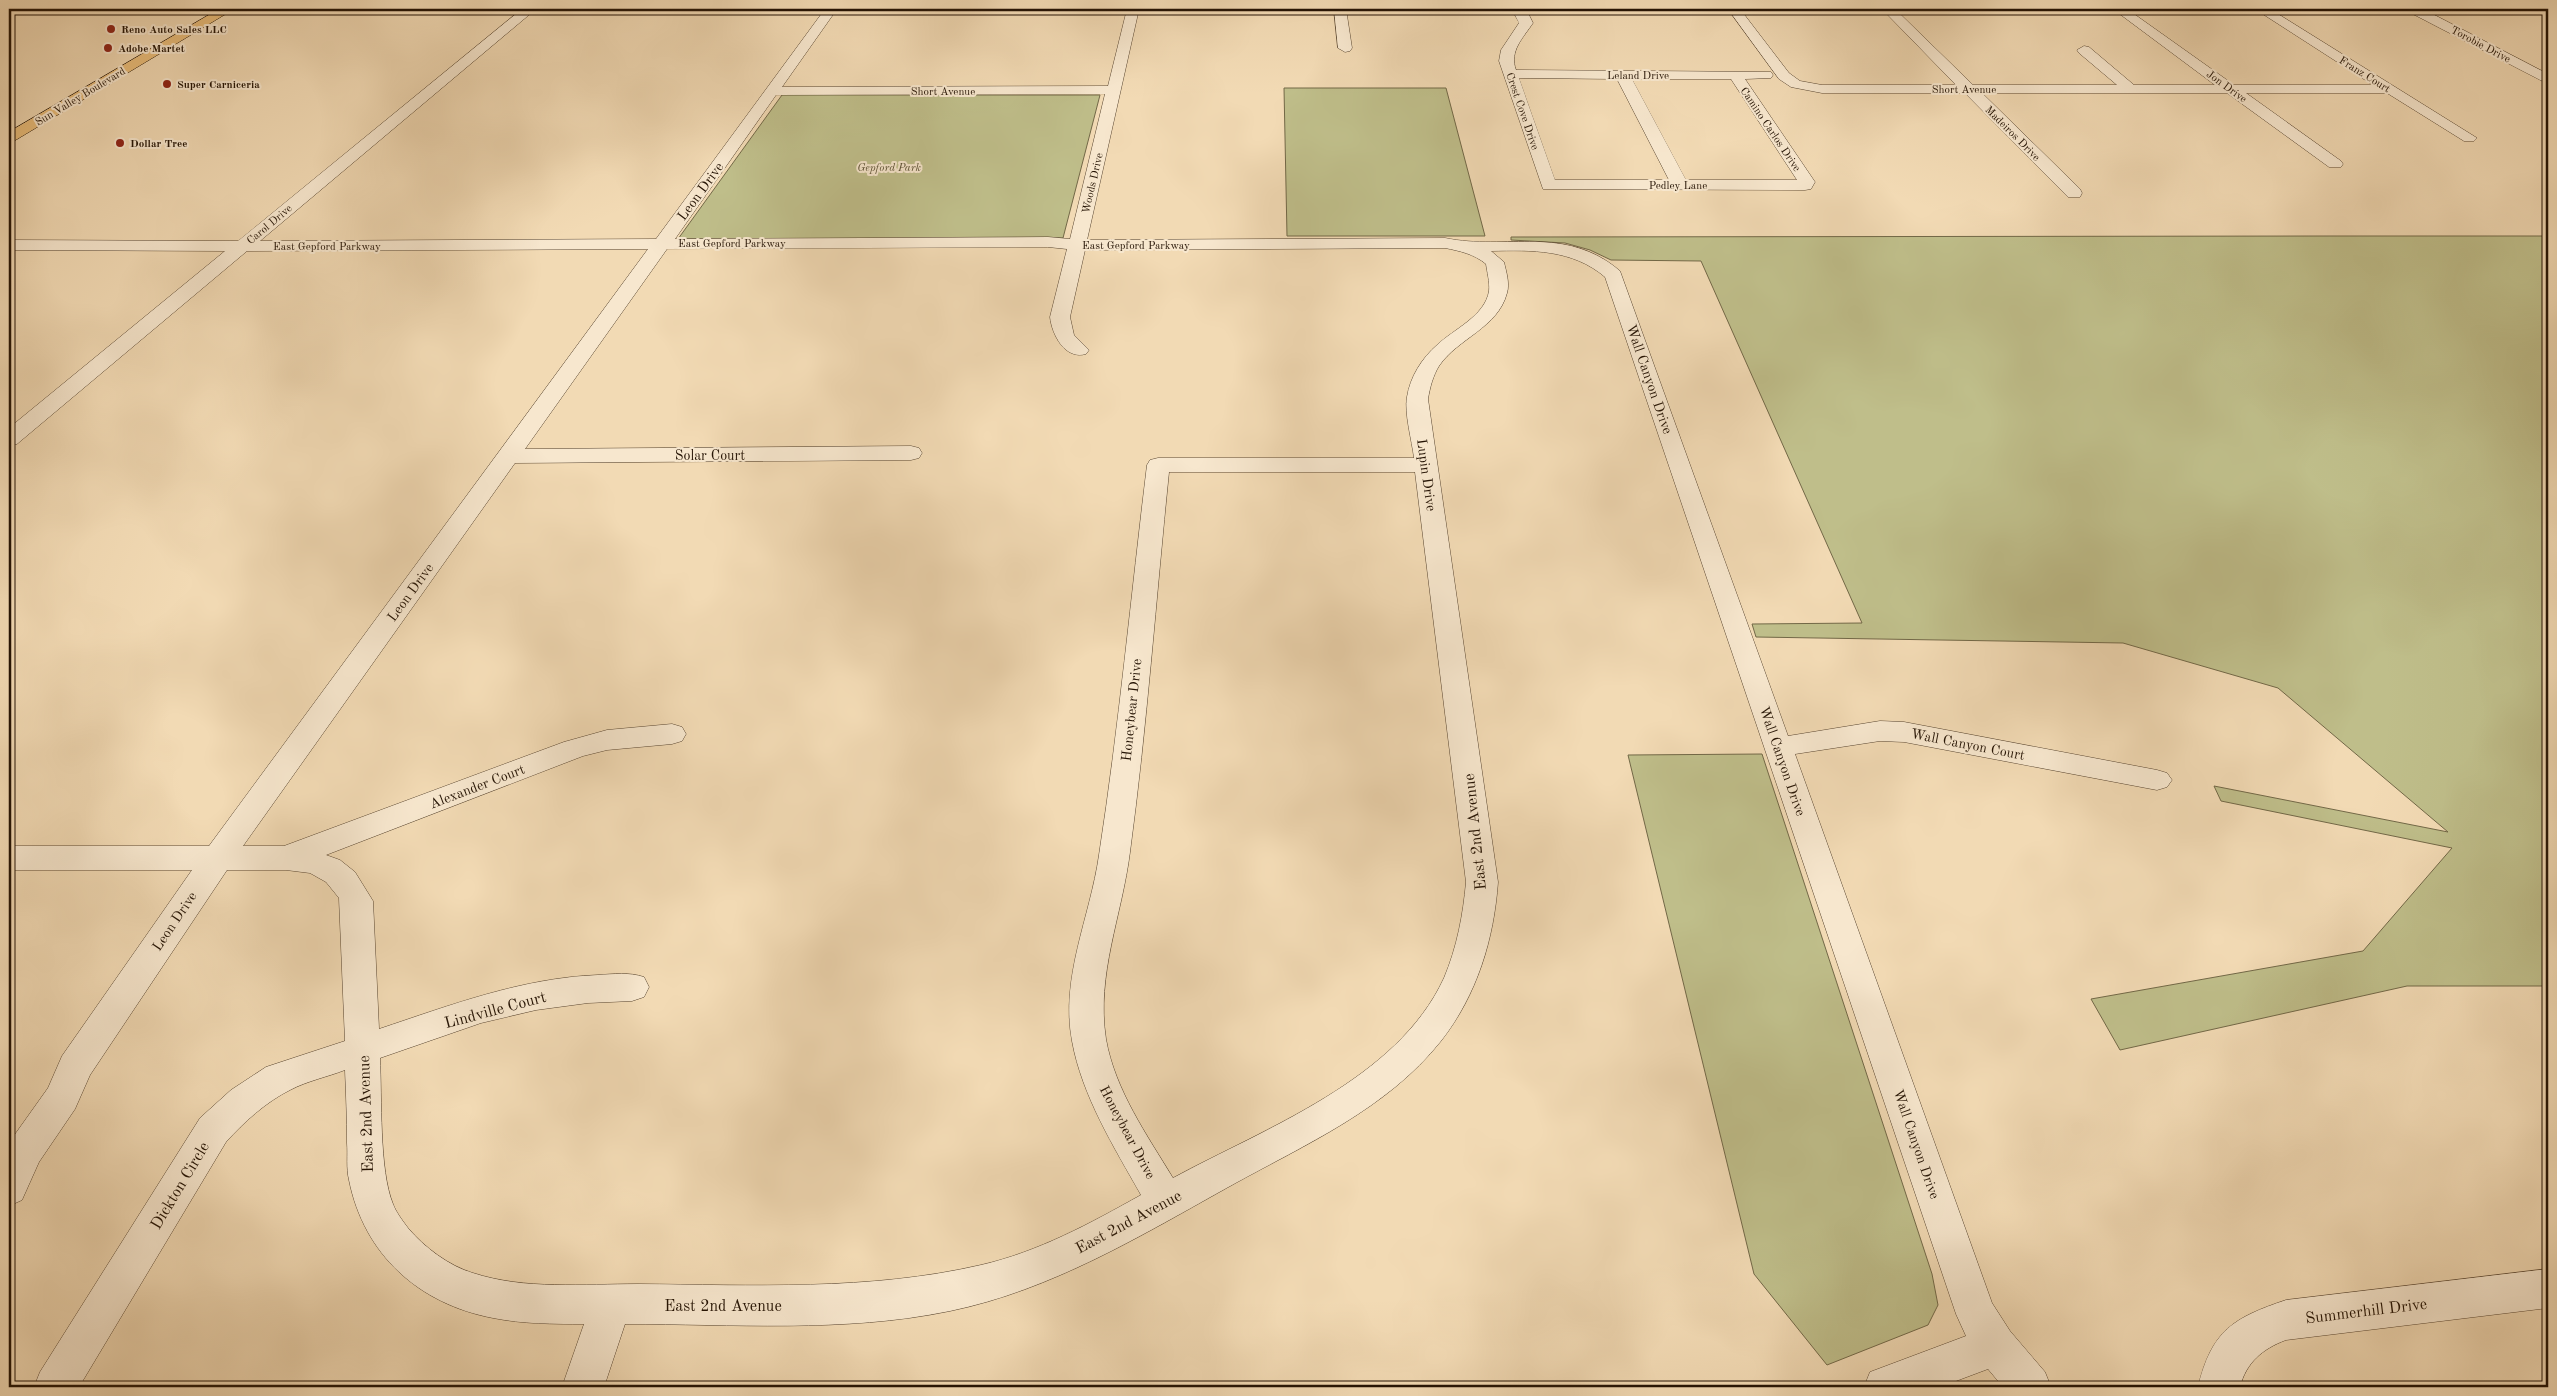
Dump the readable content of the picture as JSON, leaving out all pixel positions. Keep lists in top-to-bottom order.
{
  "streets": {
    "main road": ["Sun Valley Boulevard"],
    "street": [
      "Torobie Drive",
      "Franz Court",
      "Leland Drive",
      "Jon Drive",
      "Short Avenue",
      "Crest Cove Drive",
      "Camino Carlos Drive",
      "Madeiros Drive",
      "Woods Drive",
      "Pedley Lane",
      "Leon Drive",
      "Carol Drive",
      "East Gepford Parkway",
      "Wall Canyon Drive",
      "Solar Court",
      "Lupin Drive",
      "Honeybear Drive",
      "Wall Canyon Court",
      "Alexander Court",
      "East 2nd Avenue",
      "Lindville Court",
      "Dickton Circle",
      "Summerhill Drive"
    ]
  },
  "crossings": [
    ["Franz Court", "Short Avenue"],
    ["Leland Drive", "Crest Cove Drive"],
    ["Leland Drive", "Camino Carlos Drive"],
    ["Jon Drive", "Short Avenue"],
    ["Short Avenue", "Madeiros Drive"],
    ["Short Avenue", "Woods Drive"],
    ["Short Avenue", "Leon Drive"],
    ["Crest Cove Drive", "Pedley Lane"],
    ["Camino Carlos Drive", "Pedley Lane"],
    ["Woods Drive", "East Gepford Parkway"],
    ["Leon Drive", "East Gepford Parkway"],
    ["Leon Drive", "Solar Court"],
    ["Leon Drive", "East 2nd Avenue"],
    ["Carol Drive", "East Gepford Parkway"],
    ["East Gepford Parkway", "Wall Canyon Drive"],
    ["East Gepford Parkway", "Lupin Drive"],
    ["Wall Canyon Drive", "Lupin Drive"],
    ["Wall Canyon Drive", "Wall Canyon Court"],
    ["Lupin Drive", "Honeybear Drive"],
    ["Lupin Drive", "East 2nd Avenue"],
    ["Honeybear Drive", "East 2nd Avenue"],
    ["Alexander Court", "East 2nd Avenue"],
    ["East 2nd Avenue", "Lindville Court"],
    ["East 2nd Avenue", "Dickton Circle"],
    ["Lindville Court", "Dickton Circle"]
  ],
  "parks": ["Gepford Park"],
  "places": [
    "Reno Auto Sales LLC",
    "Adobe Martet",
    "Super Carniceria",
    "Dollar Tree"
  ]
}
